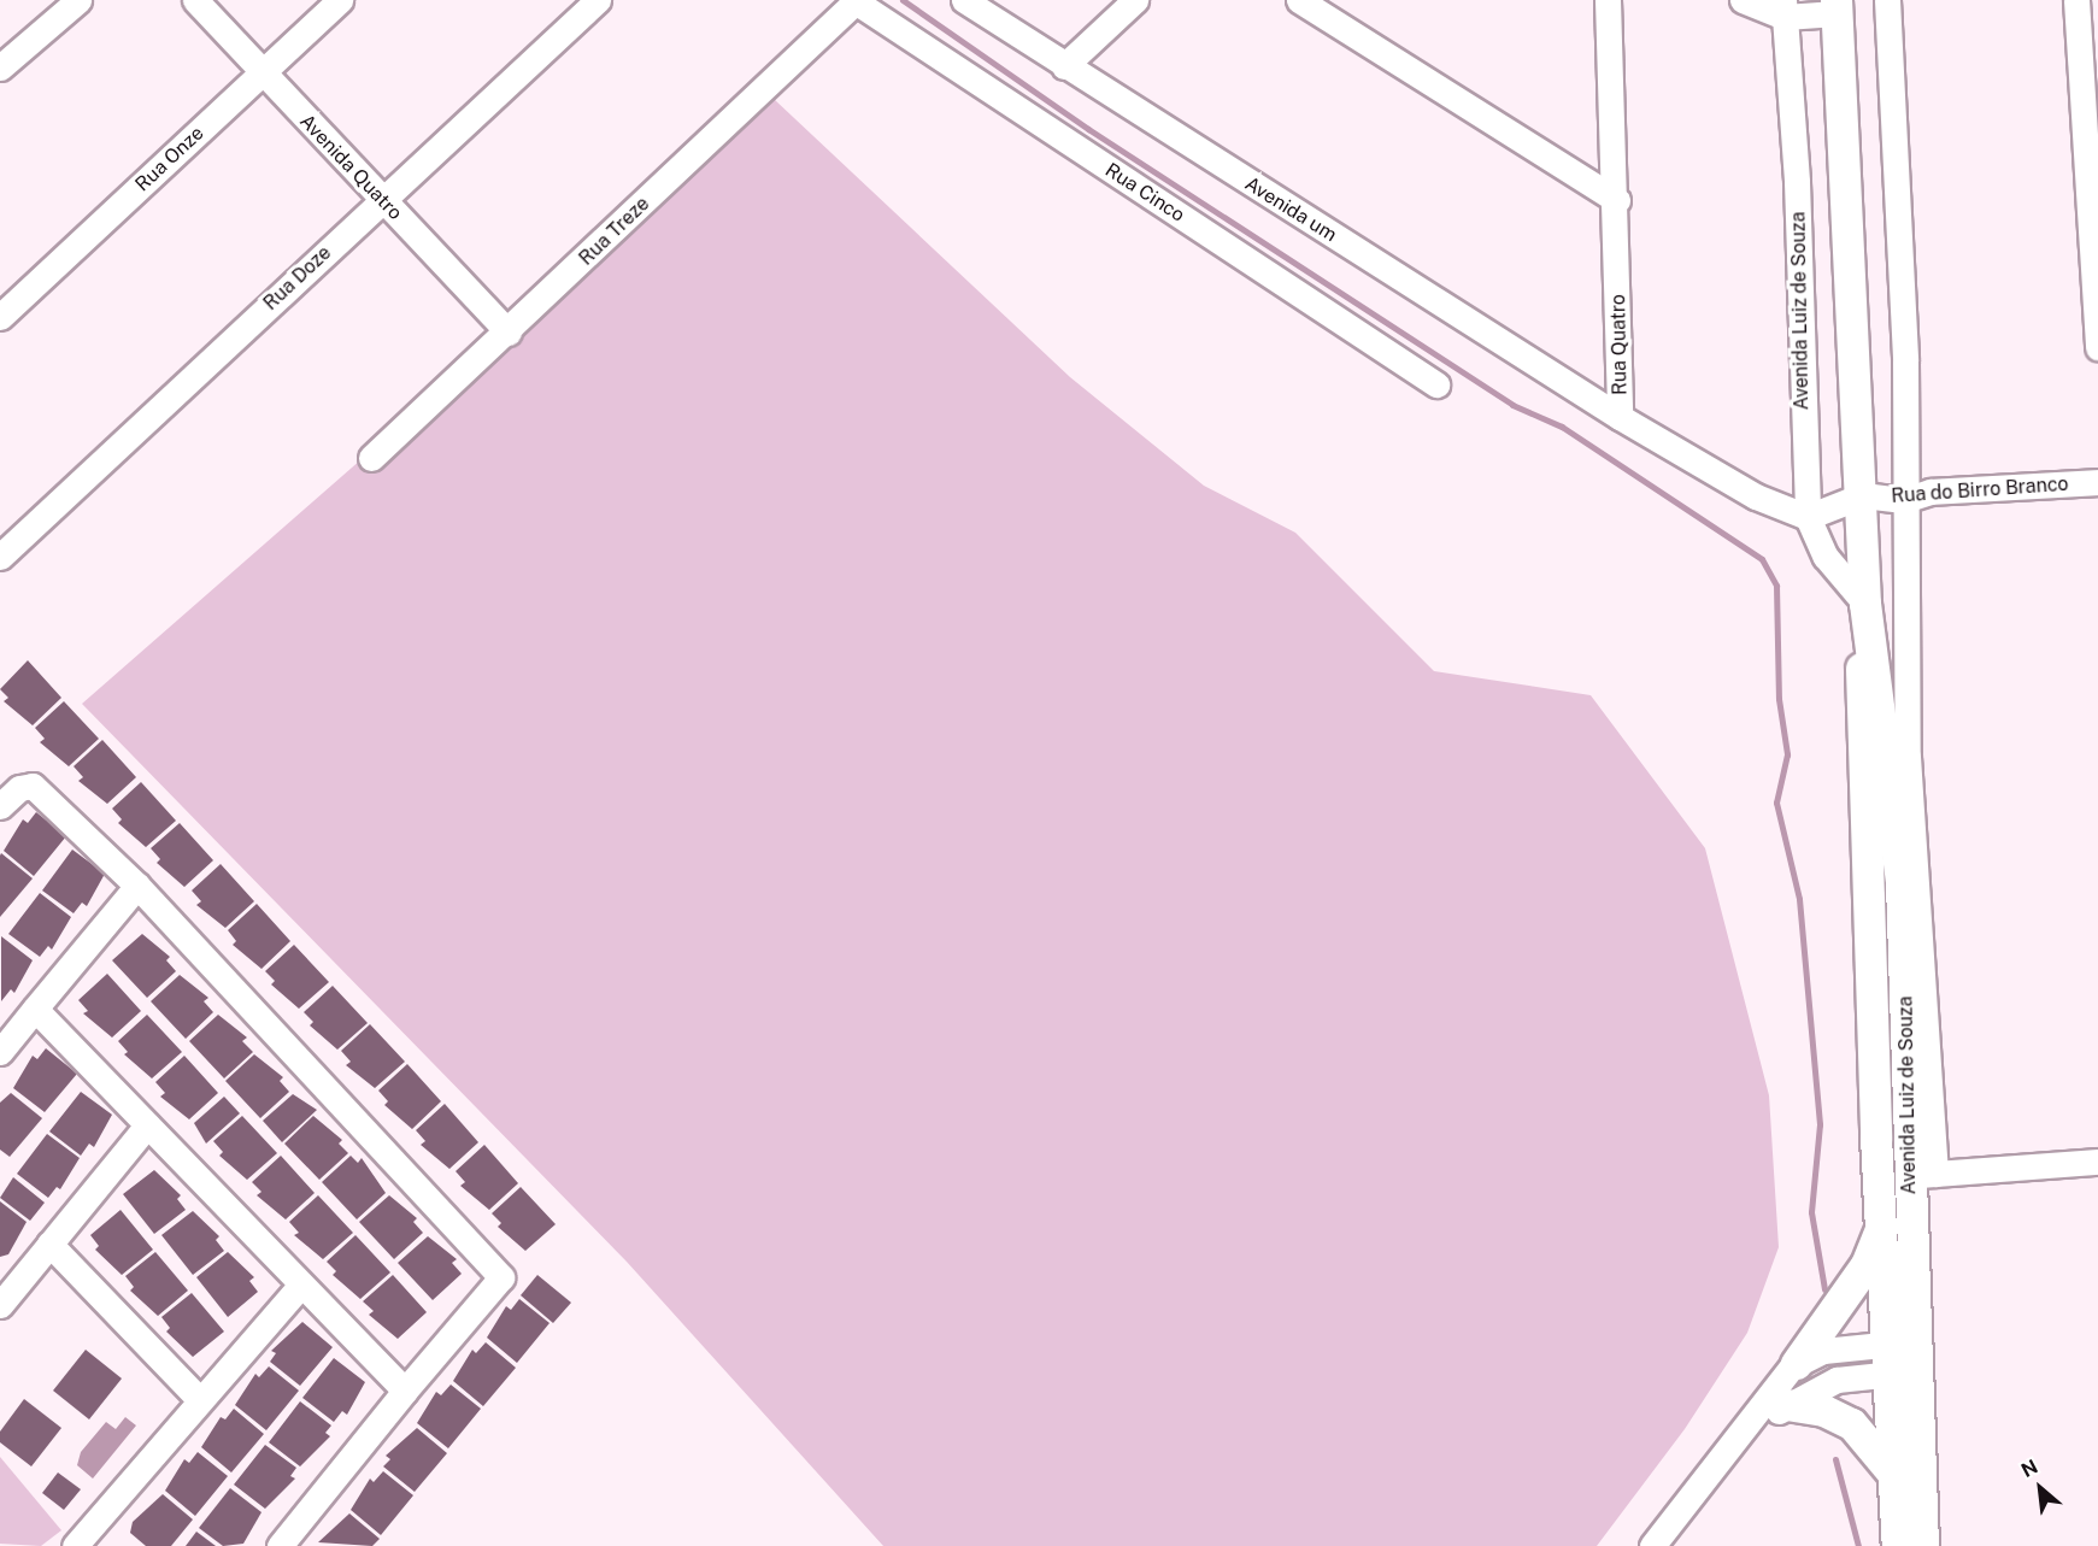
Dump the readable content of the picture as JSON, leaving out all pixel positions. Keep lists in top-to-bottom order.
{
  "streets": {
    "main road": ["Avenida Luiz de Souza"],
    "street": [
      "Rua Onze",
      "Avenida Quatro",
      "Rua Cinco",
      "Avenida um",
      "Rua Treze",
      "Rua Doze",
      "Rua Quatro",
      "Rua do Birro Branco"
    ]
  },
  "crossings": [
    ["Rua Onze", "Avenida Quatro"],
    ["Avenida Quatro", "Rua Treze"],
    ["Avenida Quatro", "Rua Doze"],
    ["Rua Cinco", "Rua Treze"],
    ["Avenida um", "Rua Quatro"],
    ["Avenida Luiz de Souza", "Rua Quatro"],
    ["Avenida Luiz de Souza", "Rua do Birro Branco"]
  ],
  "north": "top left"
}
